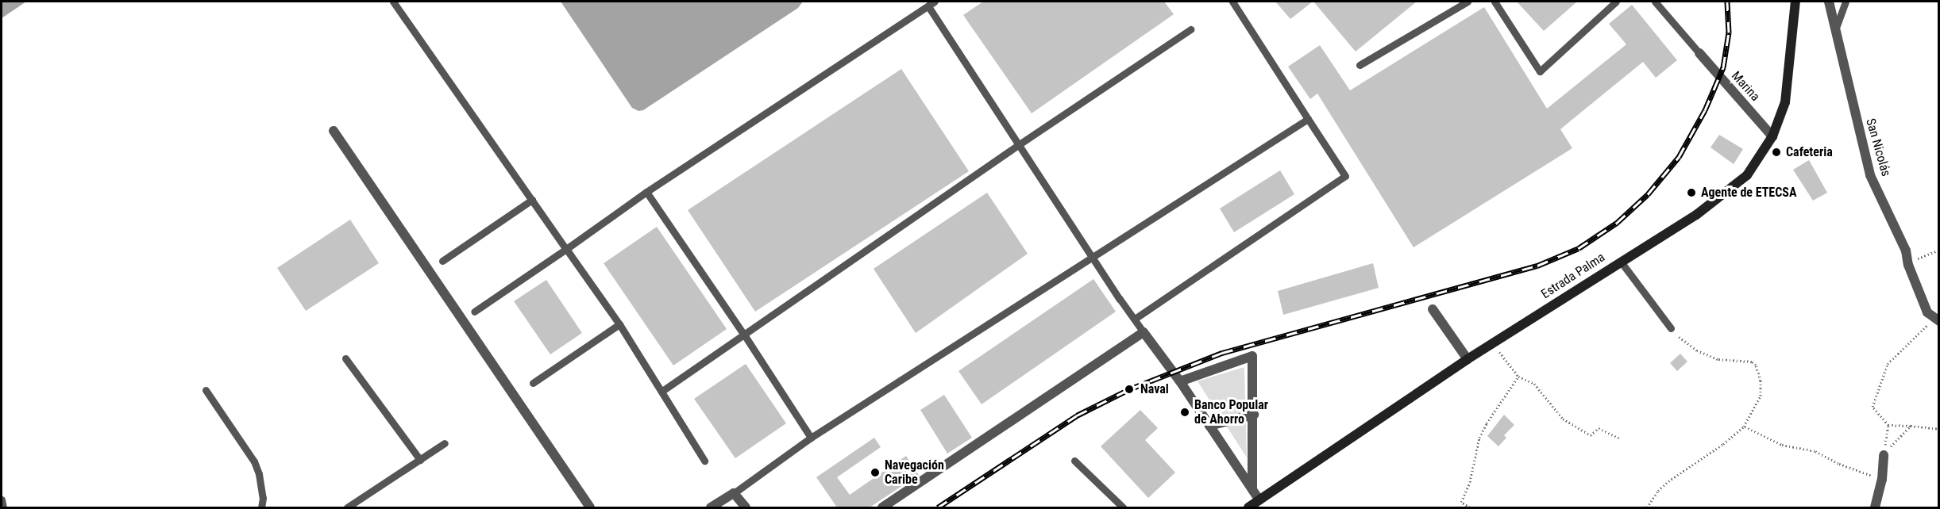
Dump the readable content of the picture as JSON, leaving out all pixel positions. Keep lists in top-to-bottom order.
{
  "streets": {
    "main road": ["Estrada Palma"],
    "street": ["Marina", "San Nicolás"]
  },
  "crossings": [
    ["Marina", "Estrada Palma"]
  ],
  "places": [
    "Cafeteria",
    "Agente de ETECSA",
    "Naval",
    "Banco Popular de Ahorro",
    "Navegación Caribe"
  ]
}
